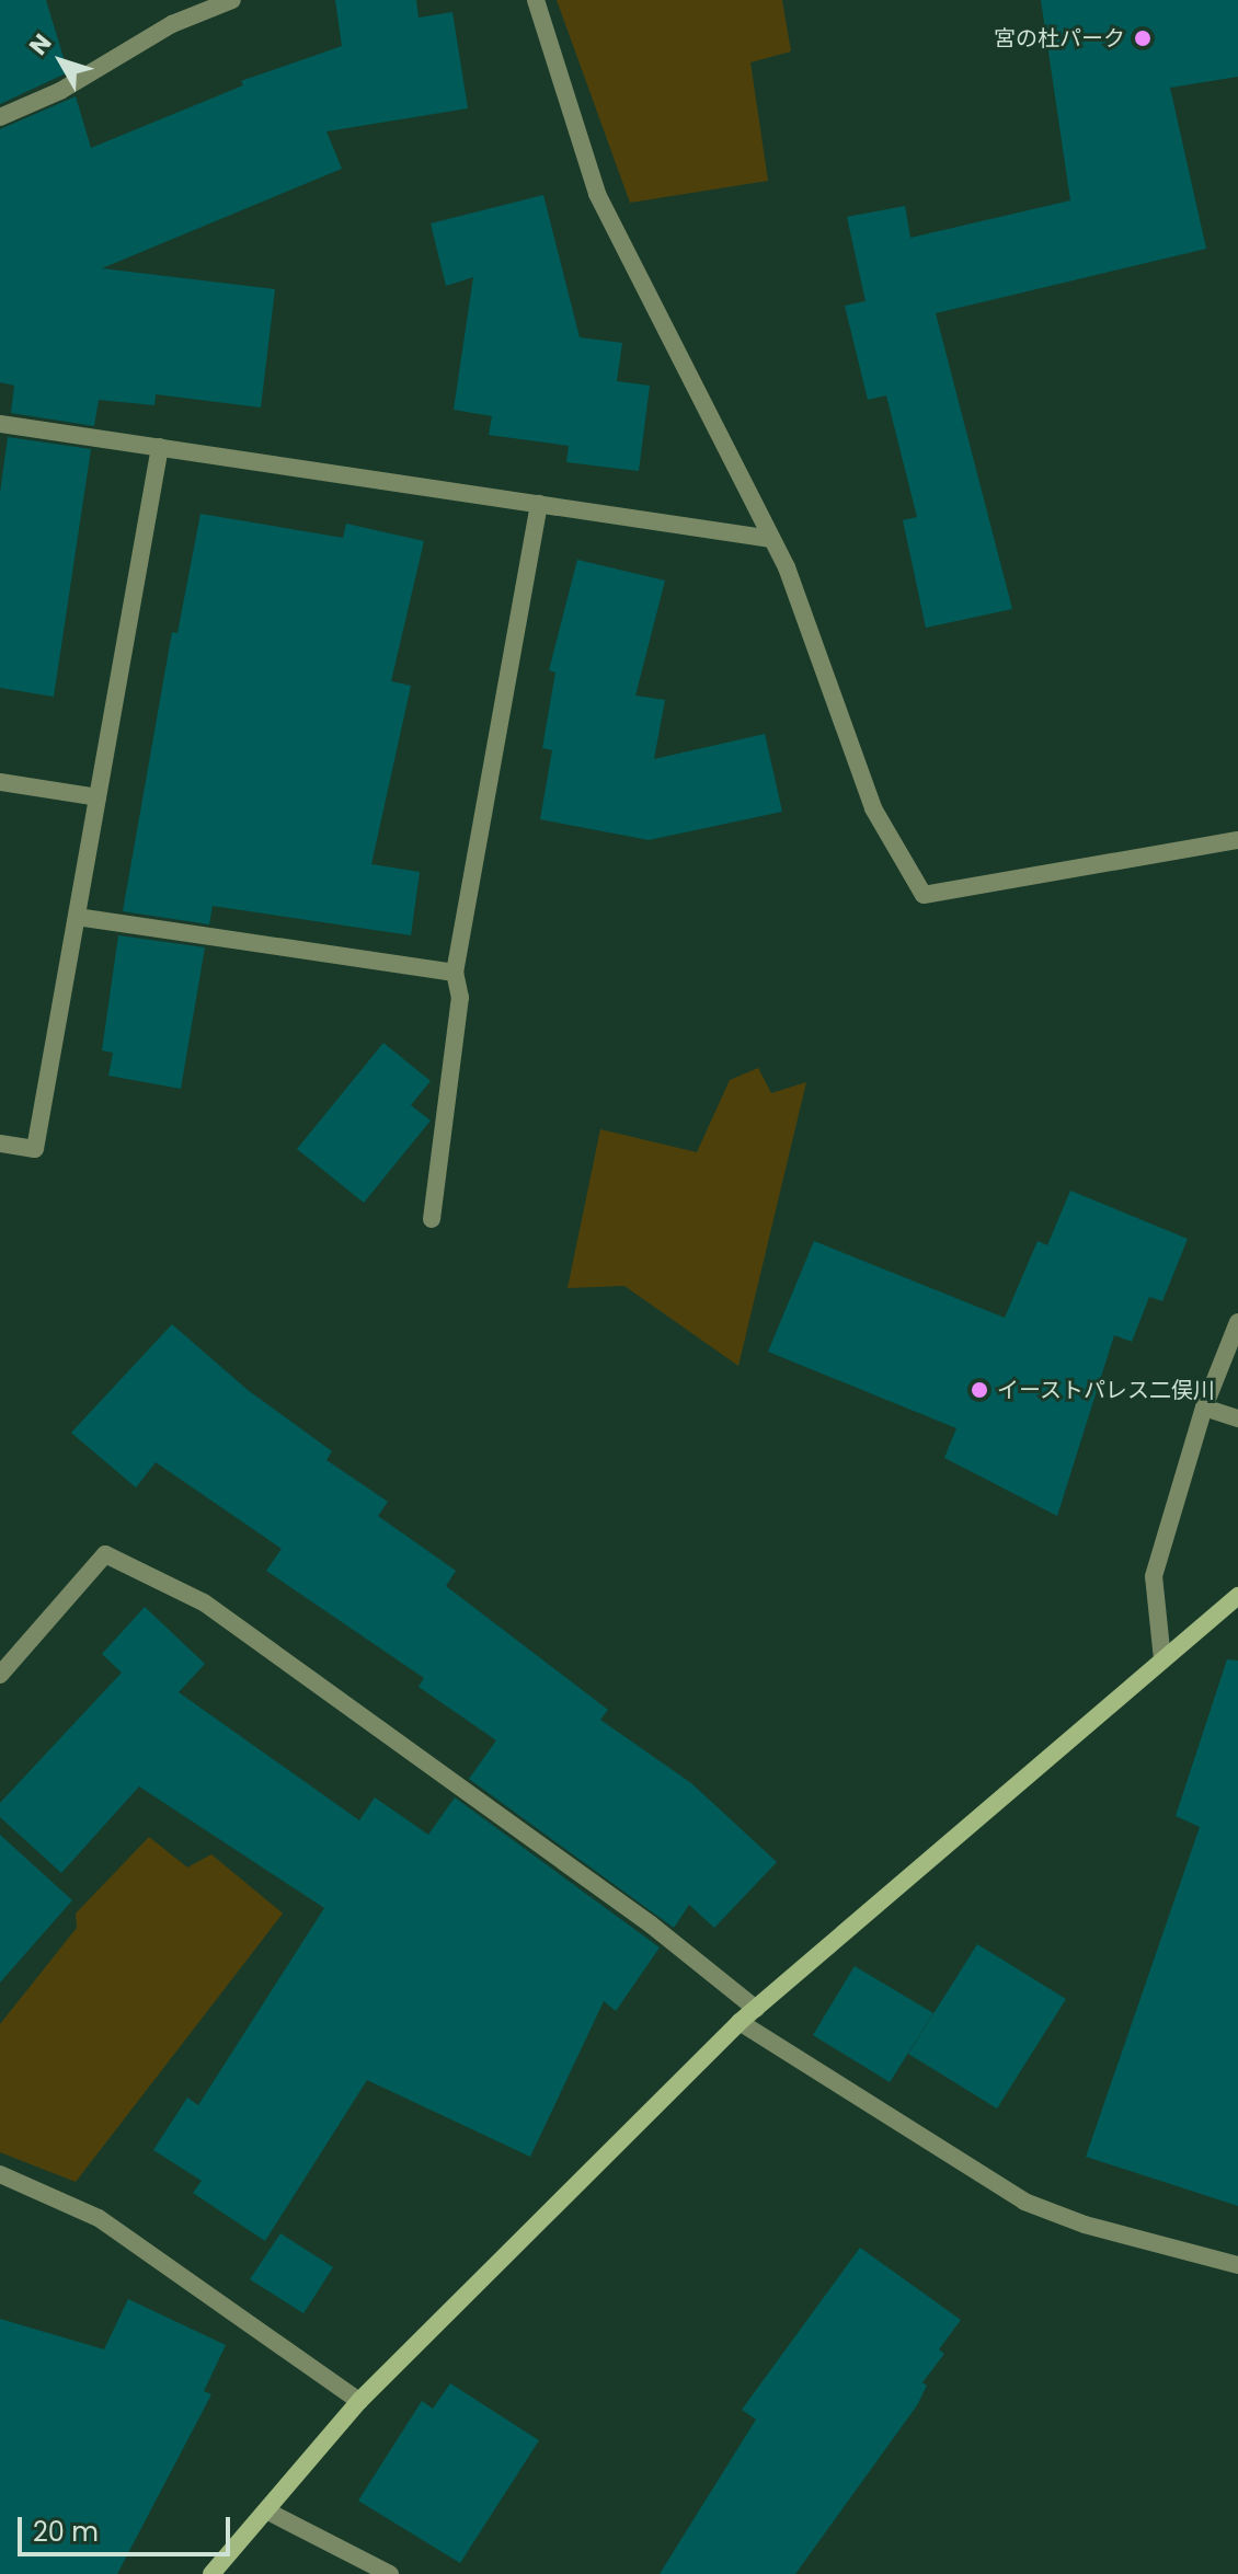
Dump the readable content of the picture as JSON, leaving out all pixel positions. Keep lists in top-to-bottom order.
{
  "places": ["宮の杜パーク", "イーストパレス二俣川"],
  "scale_bar": "20 m",
  "north": "top left"
}
